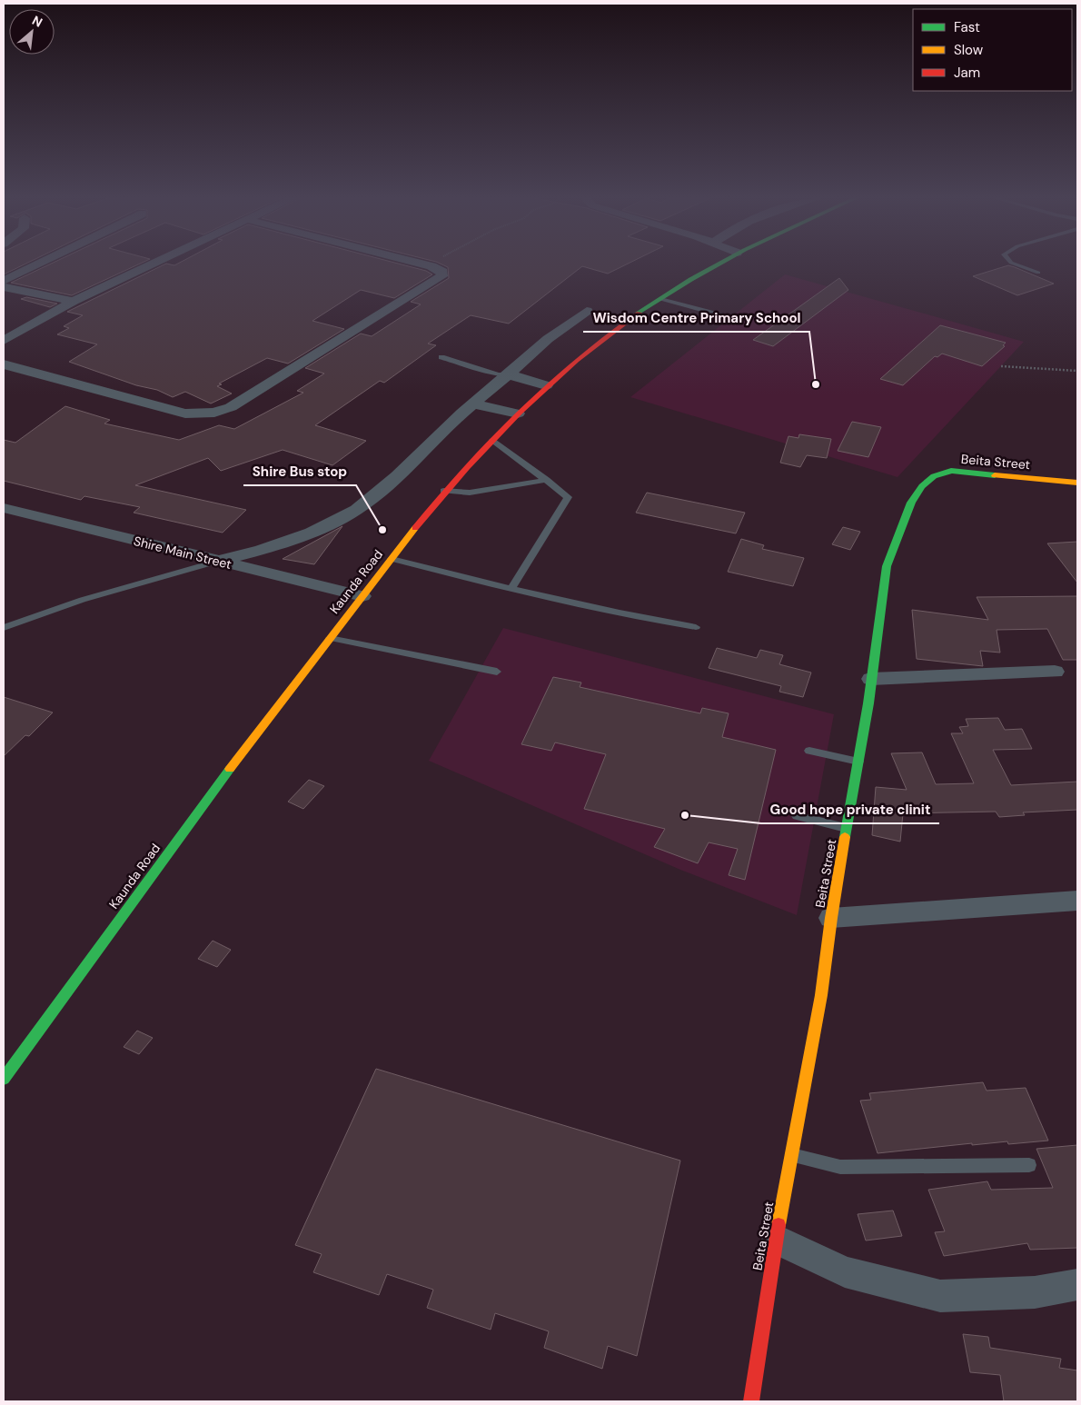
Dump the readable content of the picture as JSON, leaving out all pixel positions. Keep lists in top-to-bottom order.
{
  "streets": {
    "main road": ["Beita Street", "Kaunda Road"],
    "street": ["Shire Main Street"]
  },
  "crossings": [
    ["Shire Main Street", "Kaunda Road"]
  ],
  "places": ["Wisdom Centre Primary School", "Shire Bus stop", "Good hope private clinit"],
  "legend": ["Fast", "Slow", "Jam"],
  "north": "top right"
}
